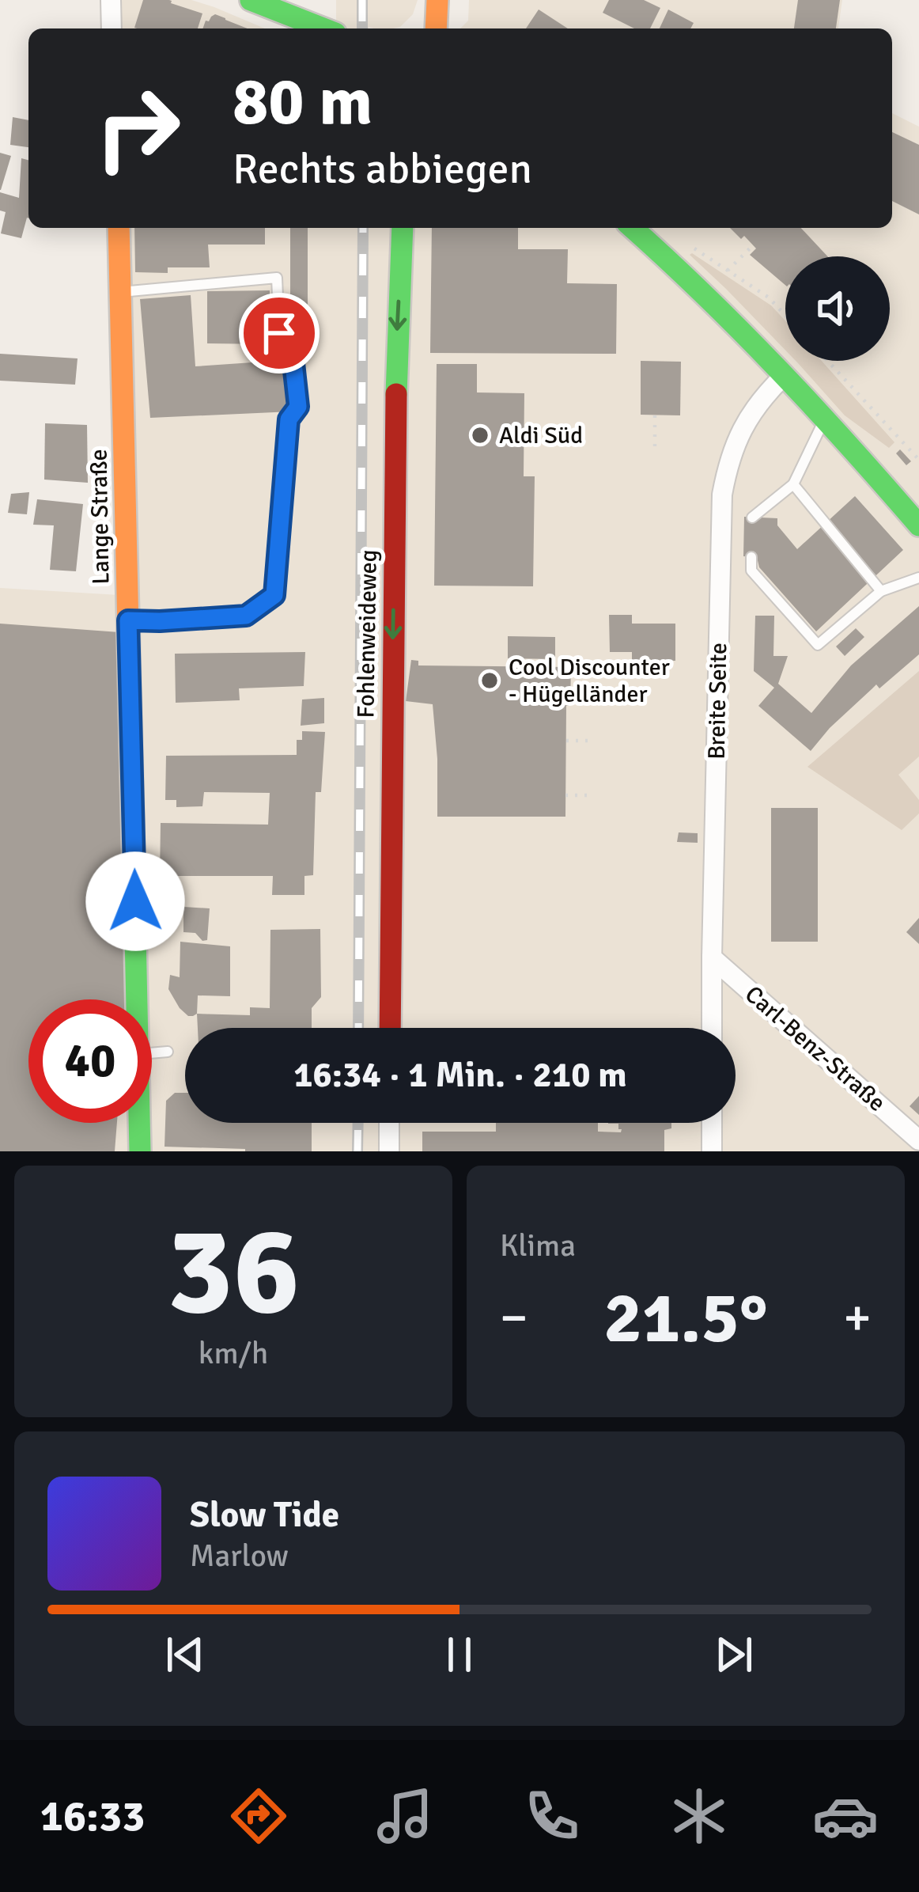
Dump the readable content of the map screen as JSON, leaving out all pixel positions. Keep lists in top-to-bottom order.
{
  "streets": {
    "street": [
      "Lange Straße",
      "Fohlenweideweg",
      "Breite Seite",
      "Carl-Benz-Straße"
    ]
  },
  "crossings": [
    ["Breite Seite", "Carl-Benz-Straße"]
  ],
  "one_way": ["Fohlenweideweg"],
  "places": ["Aldi Süd", "Cool Discounter - Hügelländer"],
  "page": {
    "turn": ["80 m", "Rechts abbiegen"],
    "limit": "40",
    "trip": "16:34 · 1 Min. · 210 m",
    "tile": [
      ["36", "km/h"],
      "Klima"
    ],
    "heat": ["−", "21.5°", "+"],
    "song": ["Slow Tide", "Marlow"],
    "tabs": "16:33"
  }
}
